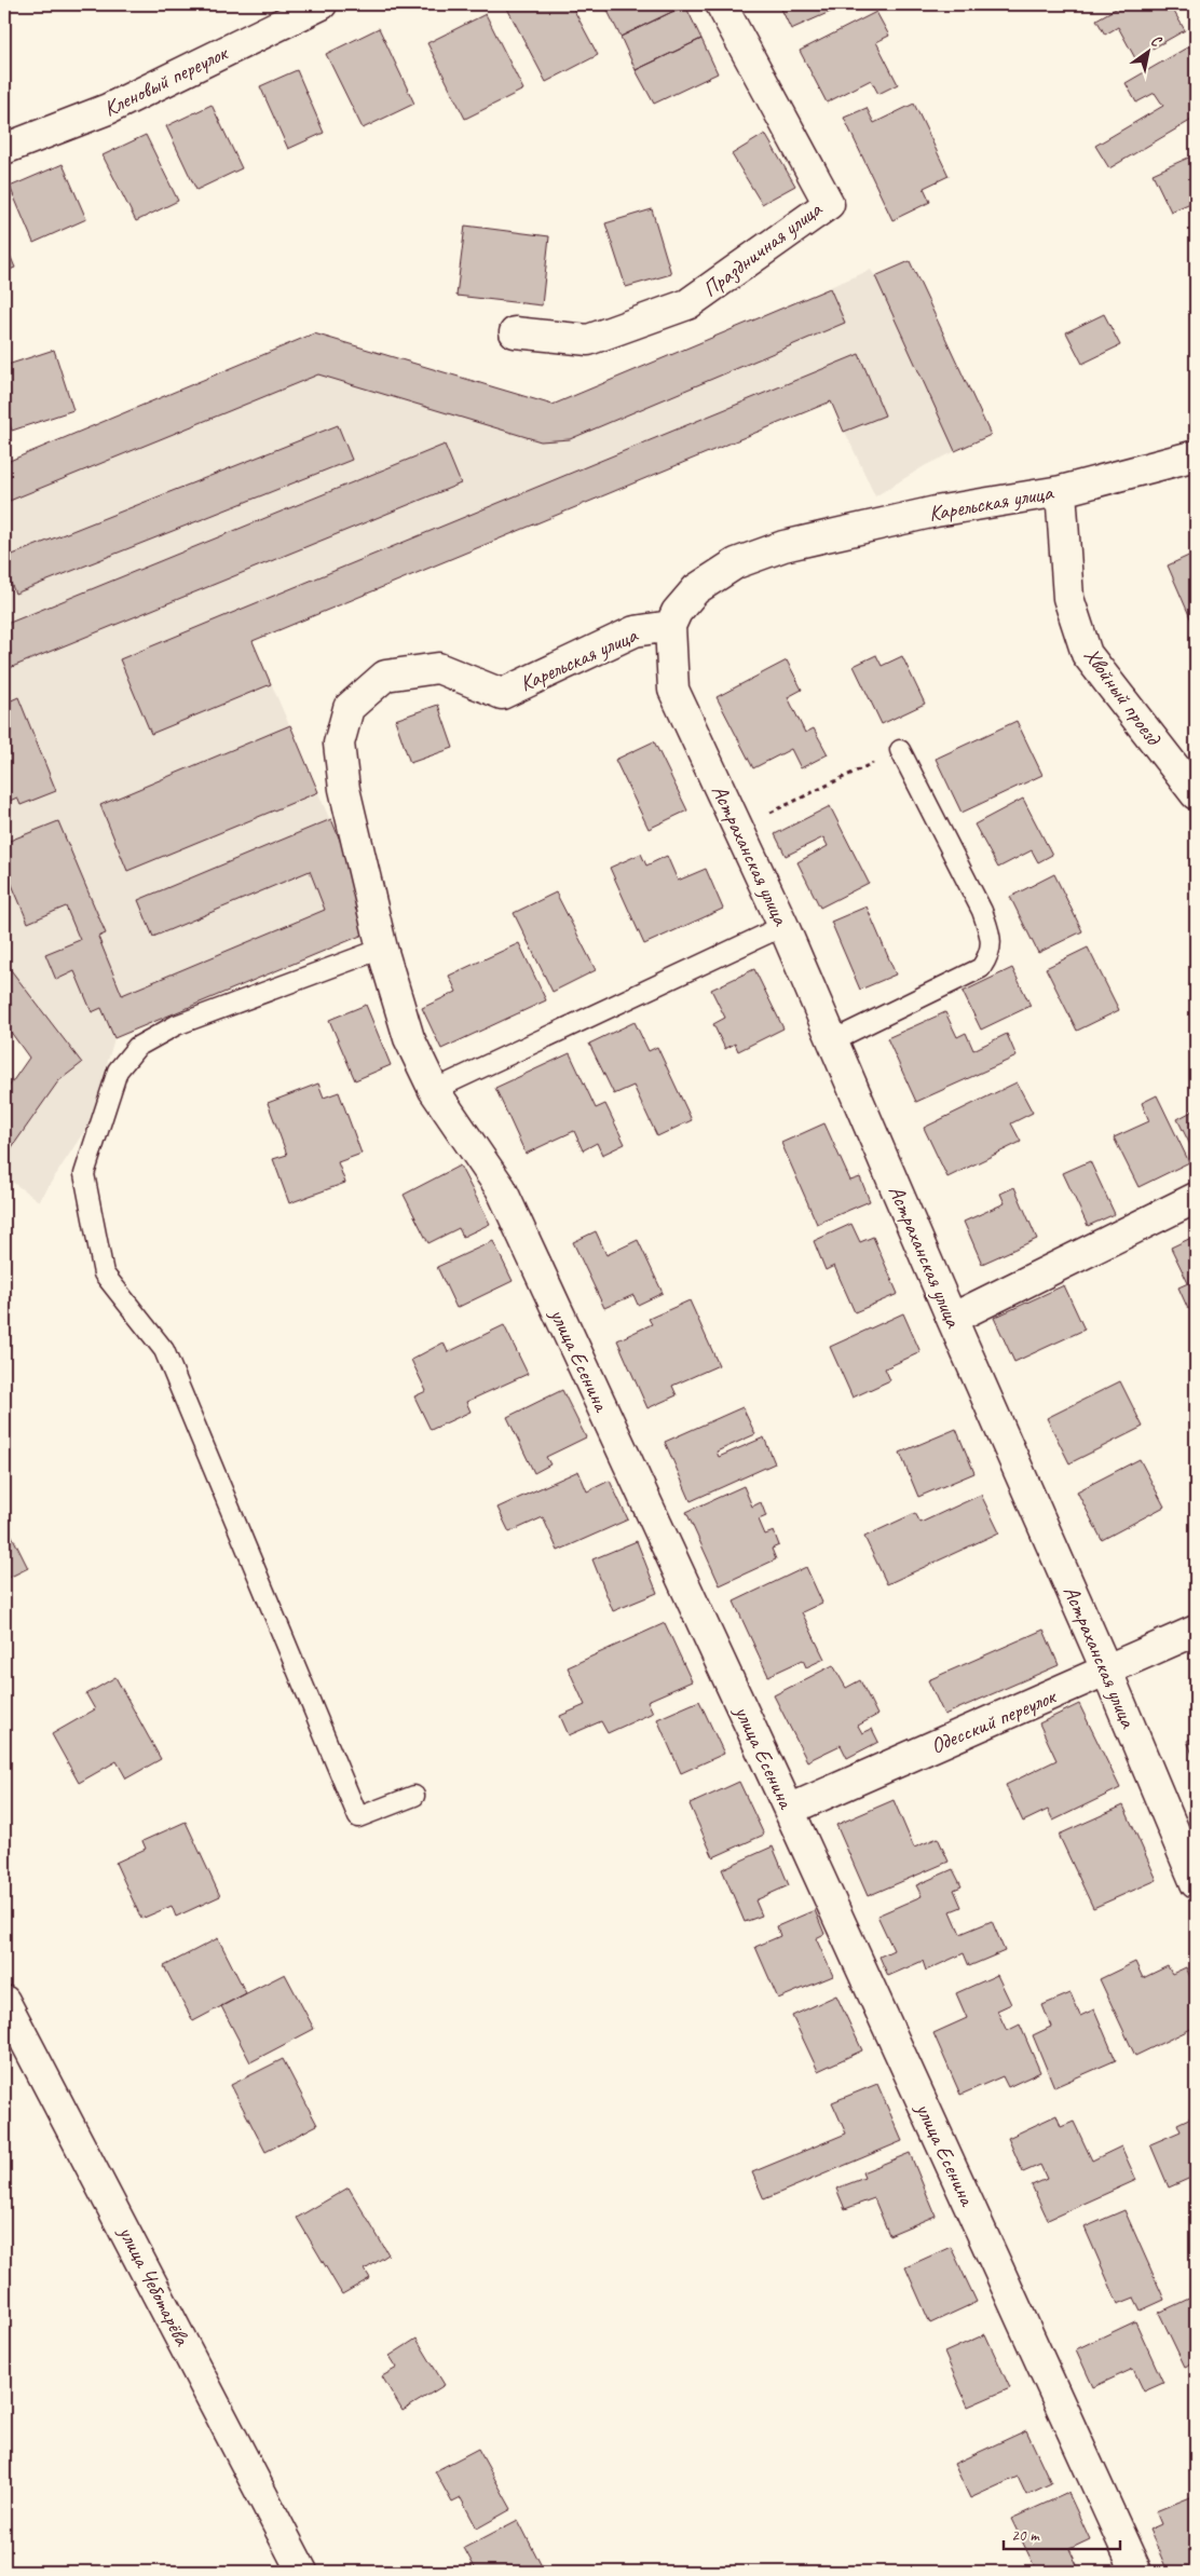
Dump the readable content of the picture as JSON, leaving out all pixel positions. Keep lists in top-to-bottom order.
{
  "streets": {
    "street": [
      "Кленовый переулок",
      "Праздничная улица",
      "Карельская улица",
      "Хвойный проезд",
      "Астраханская улица",
      "улица Есенина",
      "Одесский переулок",
      "улица Чеботарёва"
    ]
  },
  "crossings": [
    ["Карельская улица", "Хвойный проезд"],
    ["Карельская улица", "Астраханская улица"],
    ["Карельская улица", "улица Есенина"],
    ["Астраханская улица", "Одесский переулок"],
    ["улица Есенина", "Одесский переулок"]
  ],
  "scale_bar": "20 m",
  "north": "top right"
}
